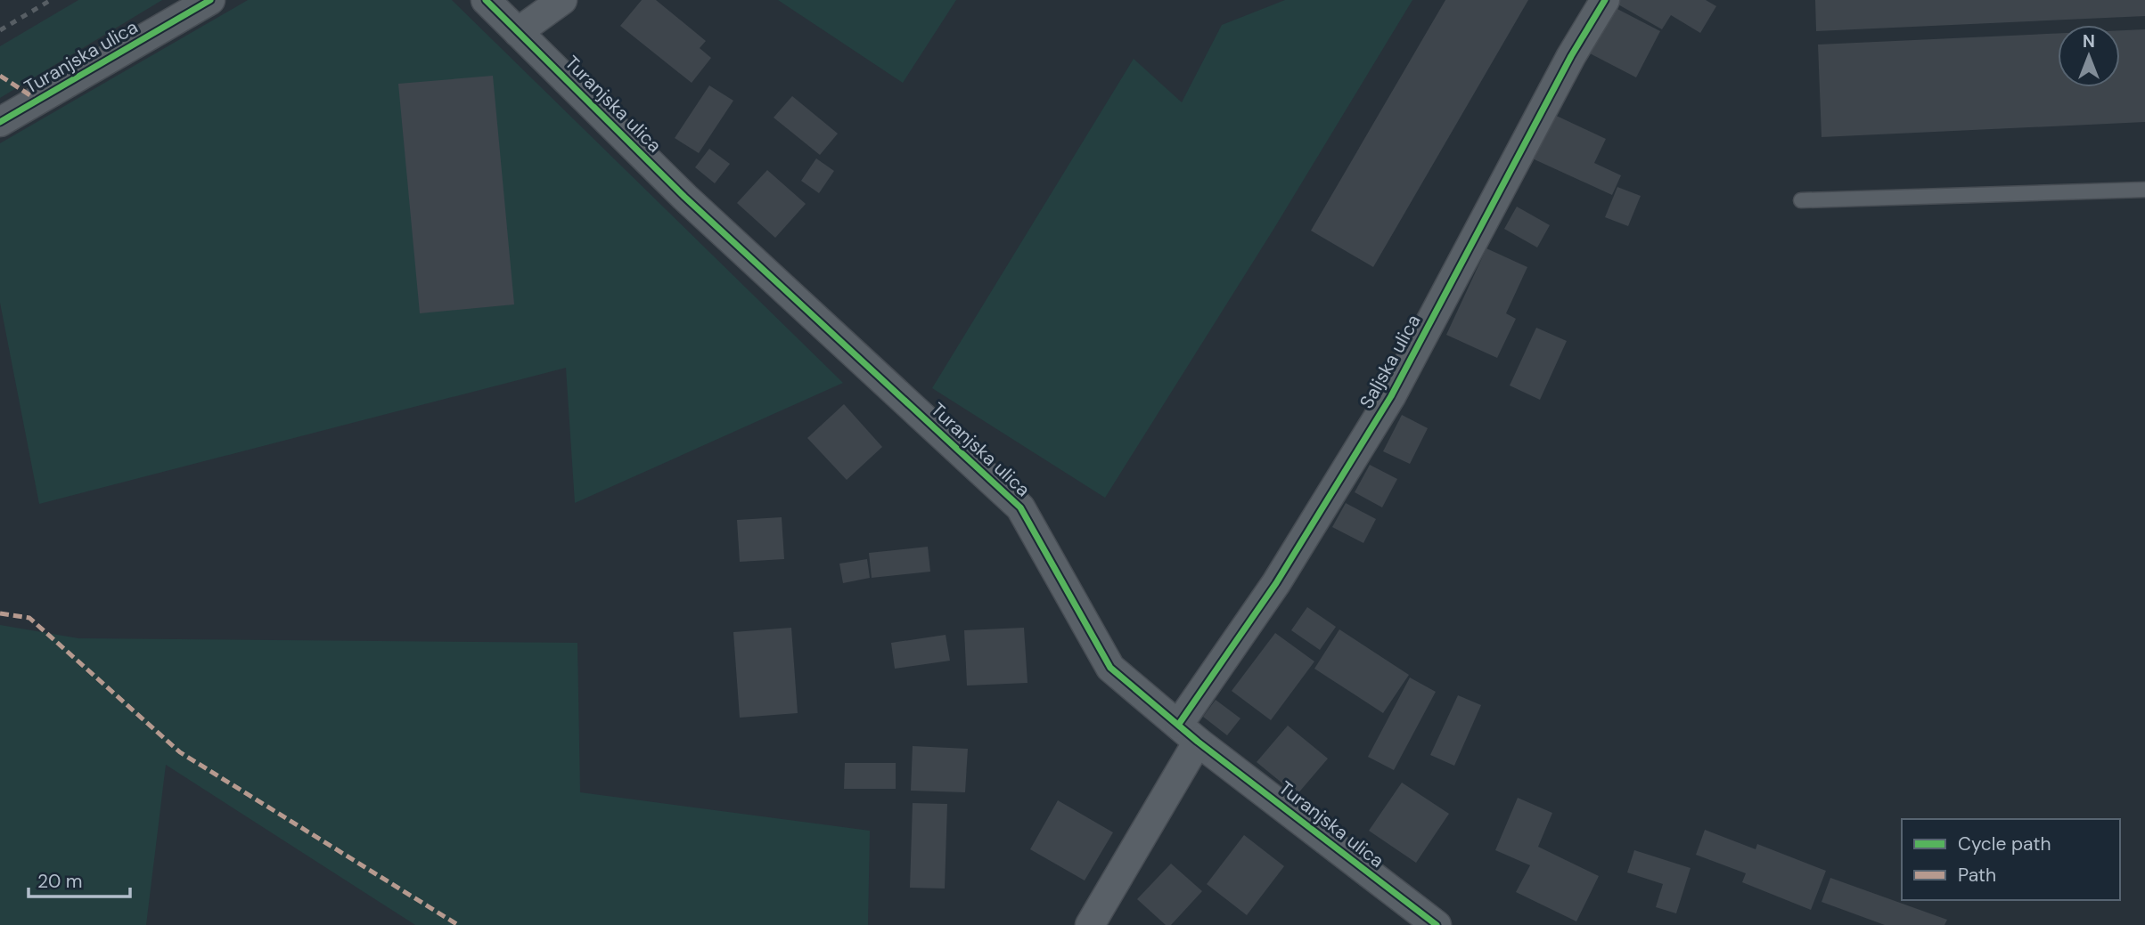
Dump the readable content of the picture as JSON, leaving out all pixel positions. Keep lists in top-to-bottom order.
{
  "streets": {
    "street": ["Turanjska ulica", "Saljska ulica"]
  },
  "crossings": [
    ["Turanjska ulica", "Saljska ulica"]
  ],
  "legend": ["Cycle path", "Path"],
  "scale_bar": "20 m",
  "north": "top"
}
